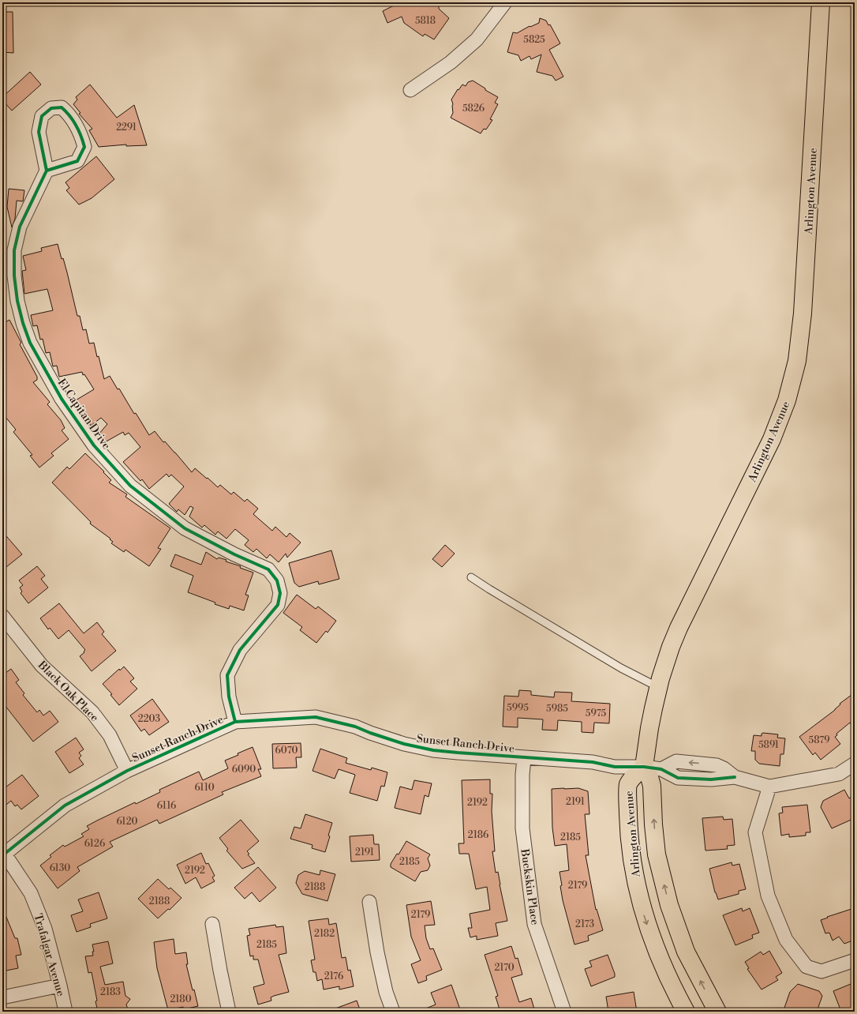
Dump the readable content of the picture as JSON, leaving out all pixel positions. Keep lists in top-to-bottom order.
{
  "streets": {
    "main road": ["Arlington Avenue"],
    "street": [
      "El Capitan Drive",
      "Black Oak Place",
      "Sunset Ranch Drive",
      "Buckskin Place",
      "Trafalgar Avenue"
    ]
  },
  "crossings": [
    ["Arlington Avenue", "Sunset Ranch Drive"],
    ["El Capitan Drive", "Sunset Ranch Drive"],
    ["Black Oak Place", "Sunset Ranch Drive"],
    ["Sunset Ranch Drive", "Buckskin Place"],
    ["Sunset Ranch Drive", "Trafalgar Avenue"]
  ],
  "house_numbers": [
    "5818",
    "5825",
    "5826",
    "2291",
    "5995",
    "5985",
    "5975",
    "2203",
    "5879",
    "5891",
    "6070",
    "6090",
    "6110",
    "2191",
    "2192",
    "6116",
    "6120",
    "2186",
    "2185",
    "6126",
    "2191",
    "2185",
    "6130",
    "2192",
    "2179",
    "2188",
    "2188",
    "2179",
    "2173",
    "2182",
    "2185",
    "2170",
    "2176",
    "2183",
    "2180"
  ]
}
